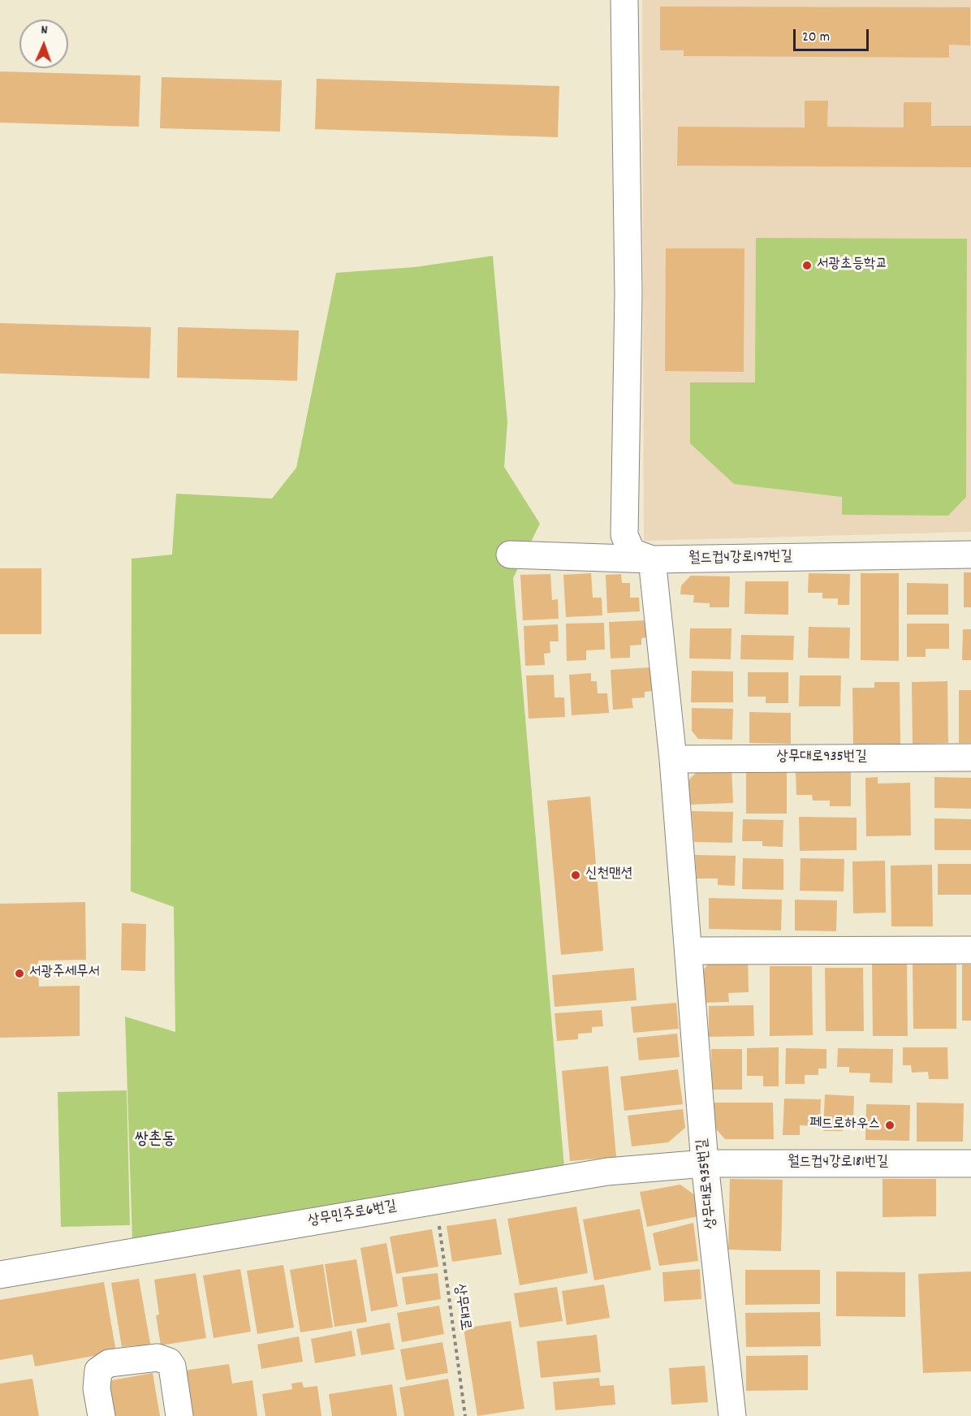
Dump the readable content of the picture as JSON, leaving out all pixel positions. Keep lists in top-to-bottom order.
{
  "streets": {
    "street": [
      "월드컵4강로197번길",
      "상무대로935번길",
      "월드컵4강로181번길",
      "상무민주로6번길"
    ],
    "path": ["상무대로"]
  },
  "crossings": [
    ["월드컵4강로197번길", "상무대로935번길"],
    ["상무대로935번길", "월드컵4강로181번길"],
    ["상무대로935번길", "상무민주로6번길"],
    ["월드컵4강로181번길", "상무민주로6번길"],
    ["상무민주로6번길", "상무대로"]
  ],
  "districts": ["쌍촌동"],
  "places": [
    "서광초등학교",
    "신천맨션",
    "서광주세무서",
    "페드로하우스"
  ],
  "scale_bar": "20 m",
  "north": "top"
}
